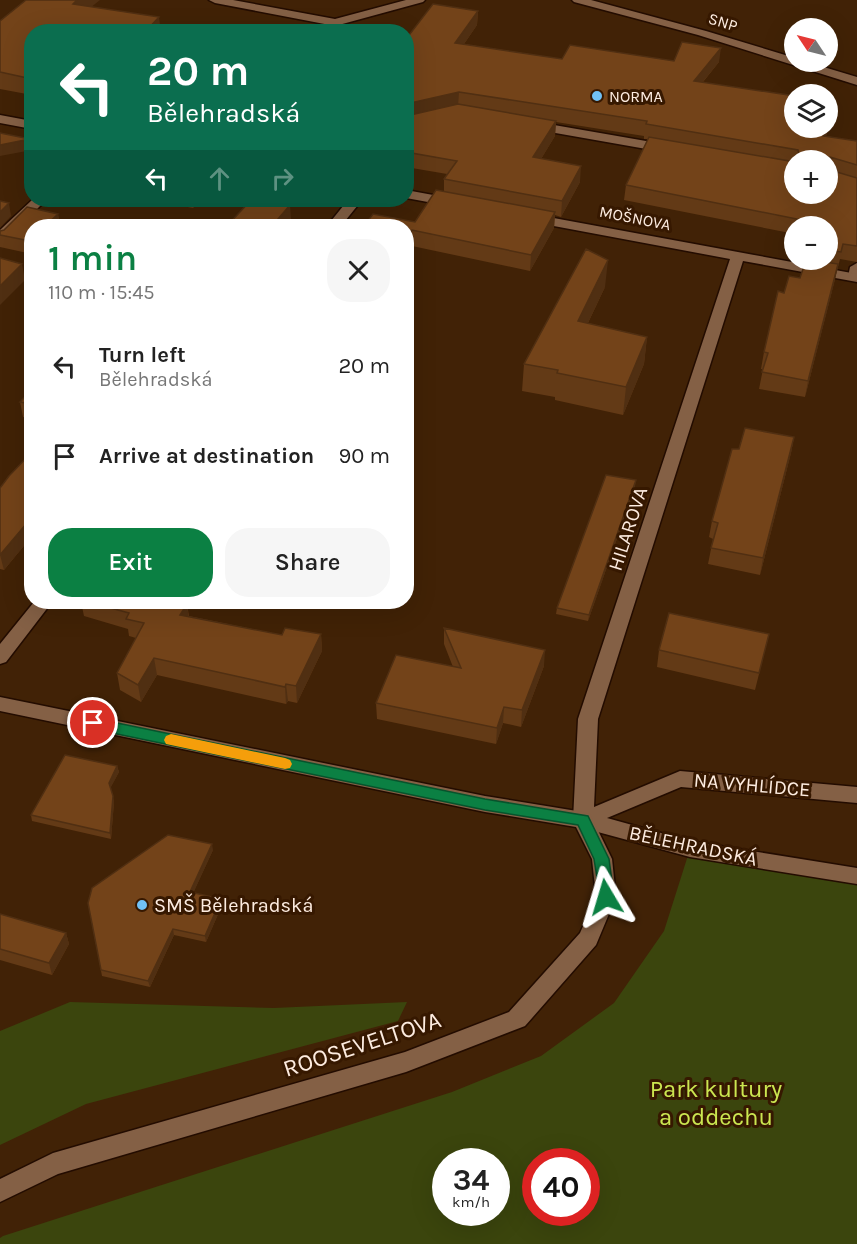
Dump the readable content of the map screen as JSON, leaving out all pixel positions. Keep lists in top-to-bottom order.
{
  "streets": {
    "street": [
      "SNP",
      "MOŠNOVA",
      "HILAROVA",
      "NA VYHLÍDCE",
      "BĚLEHRADSKÁ",
      "ROOSEVELTOVA"
    ]
  },
  "crossings": [
    ["MOŠNOVA", "HILAROVA"],
    ["HILAROVA", "NA VYHLÍDCE"],
    ["HILAROVA", "BĚLEHRADSKÁ"],
    ["HILAROVA", "ROOSEVELTOVA"],
    ["NA VYHLÍDCE", "BĚLEHRADSKÁ"],
    ["NA VYHLÍDCE", "ROOSEVELTOVA"],
    ["BĚLEHRADSKÁ", "ROOSEVELTOVA"]
  ],
  "parks": ["Park kultury a oddechu"],
  "places": ["NORMA", "SMŠ Bělehradská"],
  "north": "top left",
  "page": {
    "map_buttons": ["+", "−"],
    "turn": ["20 m", "Bělehradská"],
    "heading": ["1 min", "110 m · 15:45"],
    "list": [
      {
        "name": "Turn left",
        "note": "Bělehradská",
        "value": "20 m"
      },
      {
        "name": "Arrive at destination",
        "value": "90 m"
      }
    ],
    "buttons": ["Exit", "Share"],
    "speed": "34 km/h",
    "limit": "40"
  }
}
